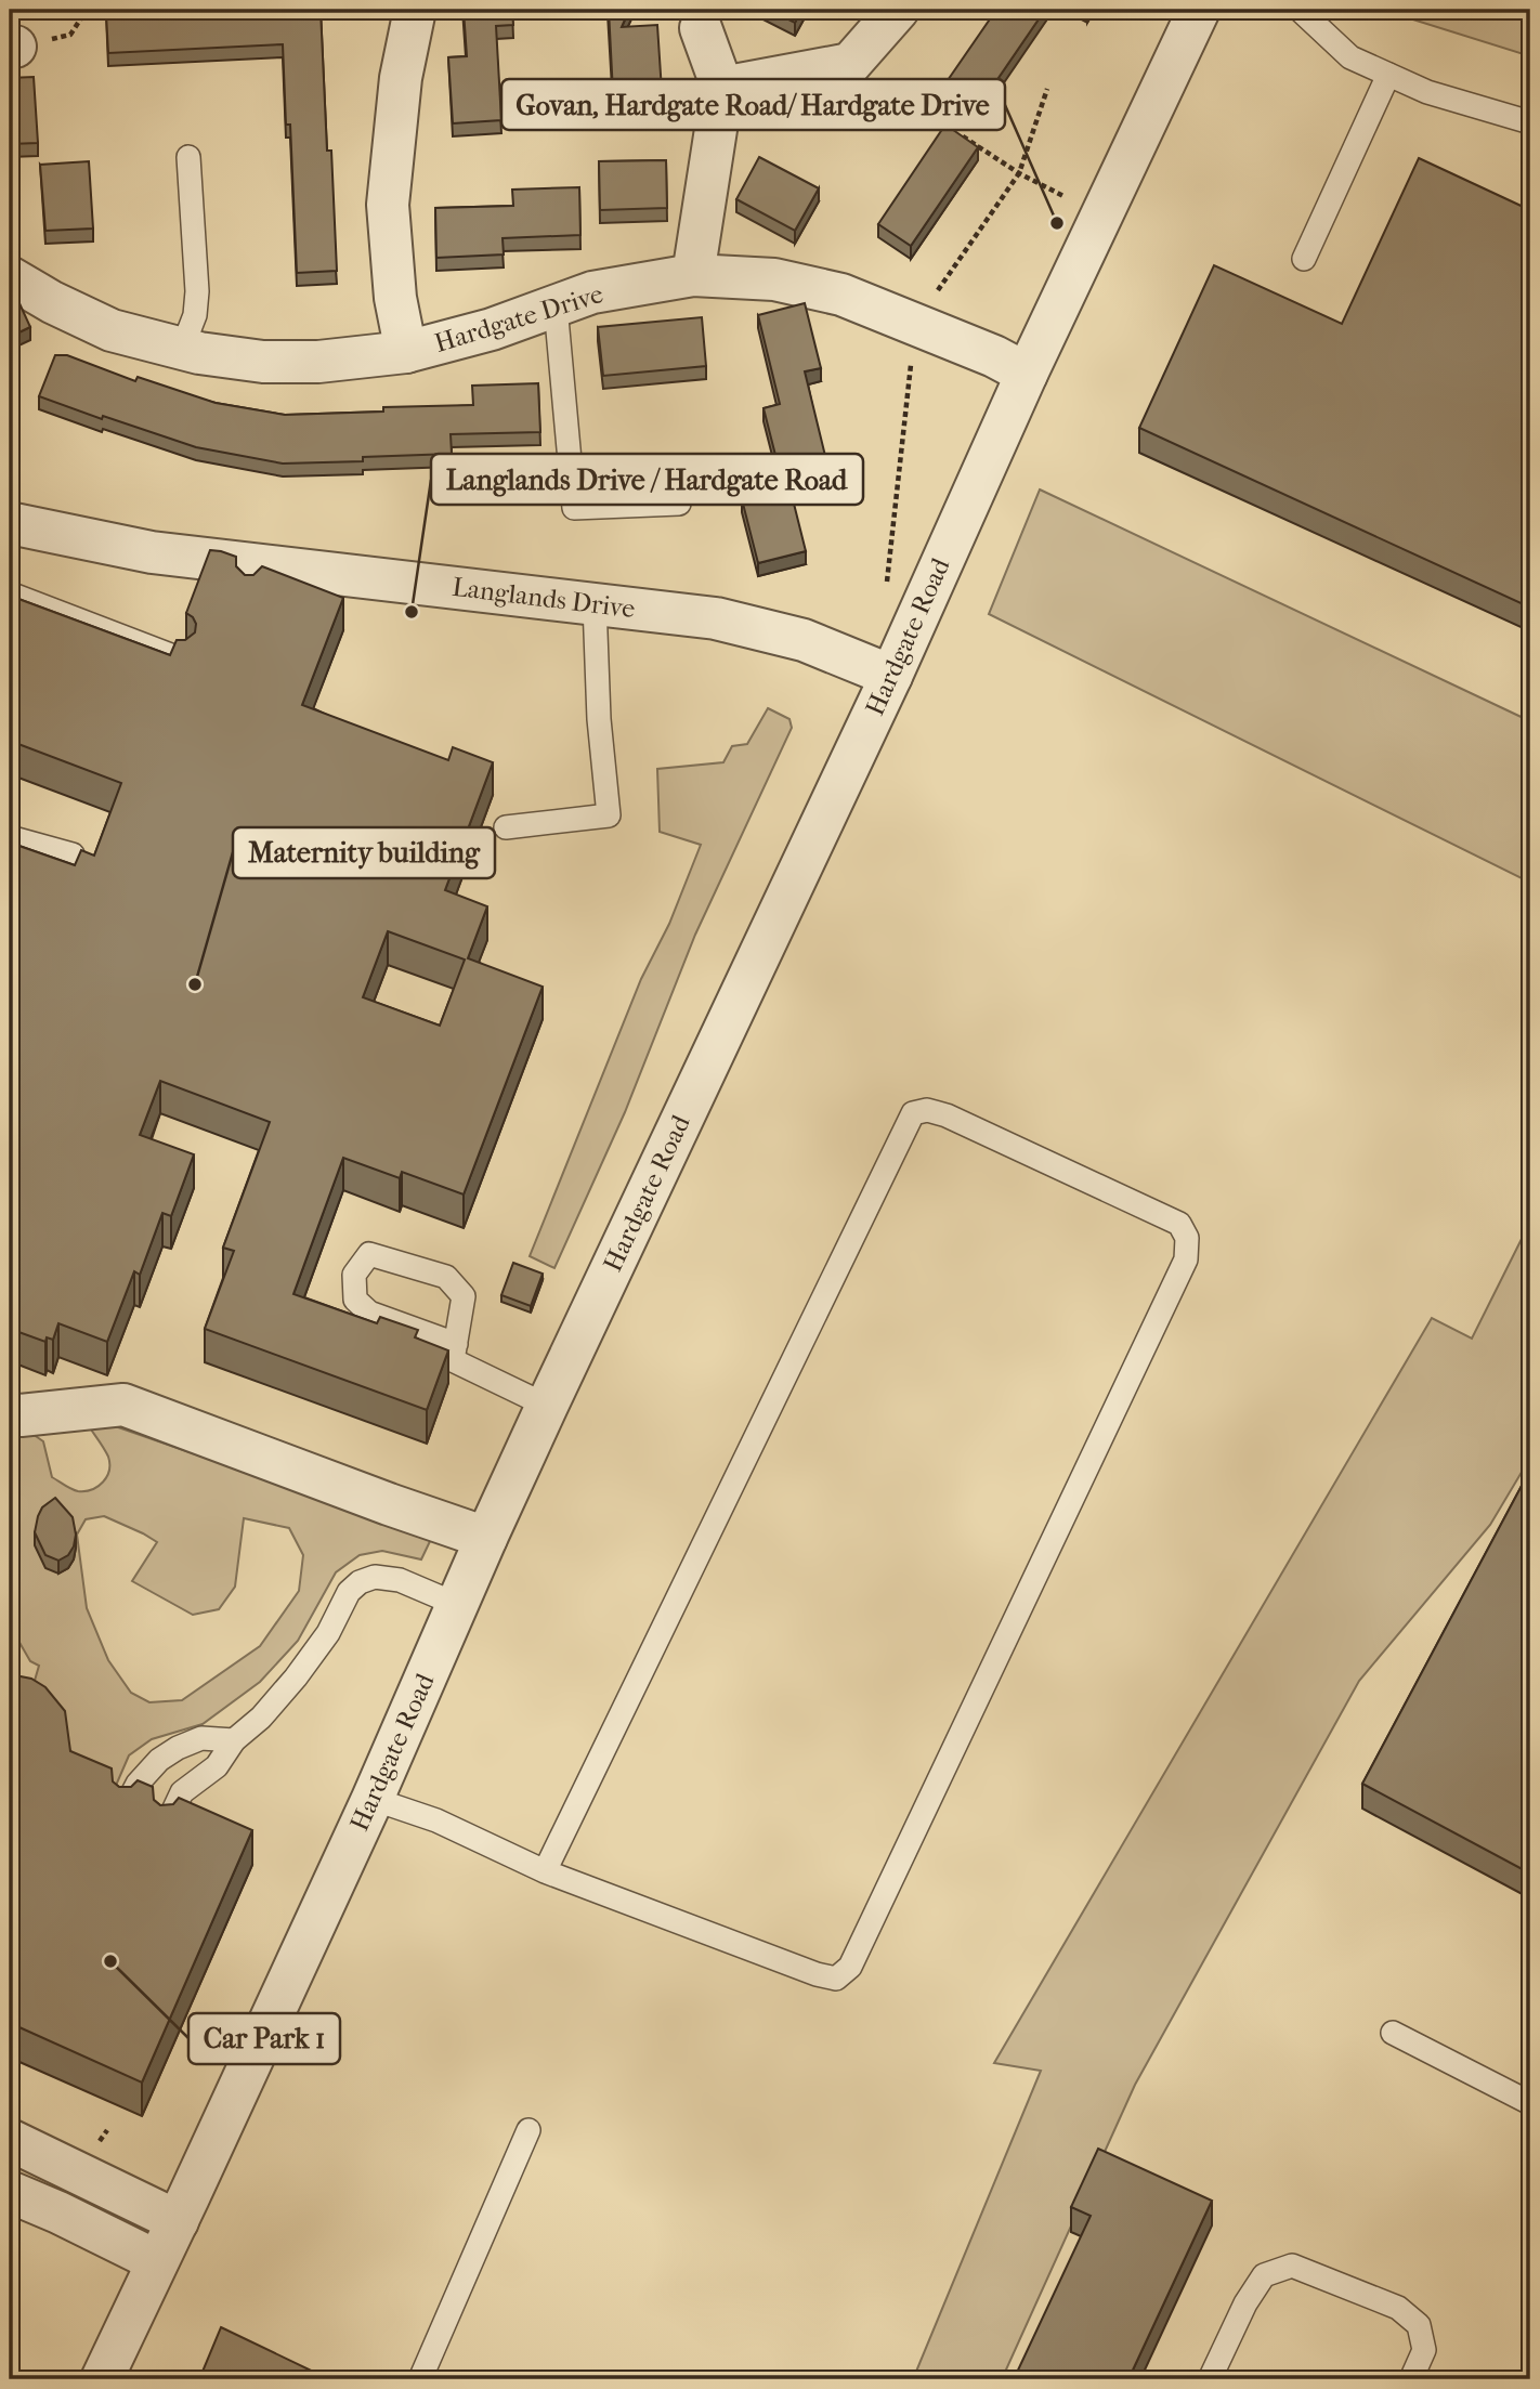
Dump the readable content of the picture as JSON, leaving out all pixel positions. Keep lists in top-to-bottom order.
{
  "streets": {
    "street": ["Hardgate Drive", "Langlands Drive", "Hardgate Road"]
  },
  "crossings": [
    ["Hardgate Drive", "Hardgate Road"],
    ["Langlands Drive", "Hardgate Road"]
  ],
  "places": [
    "Govan, Hardgate Road/ Hardgate Drive",
    "Langlands Drive / Hardgate Road",
    "Maternity building",
    "Car Park 1"
  ]
}
